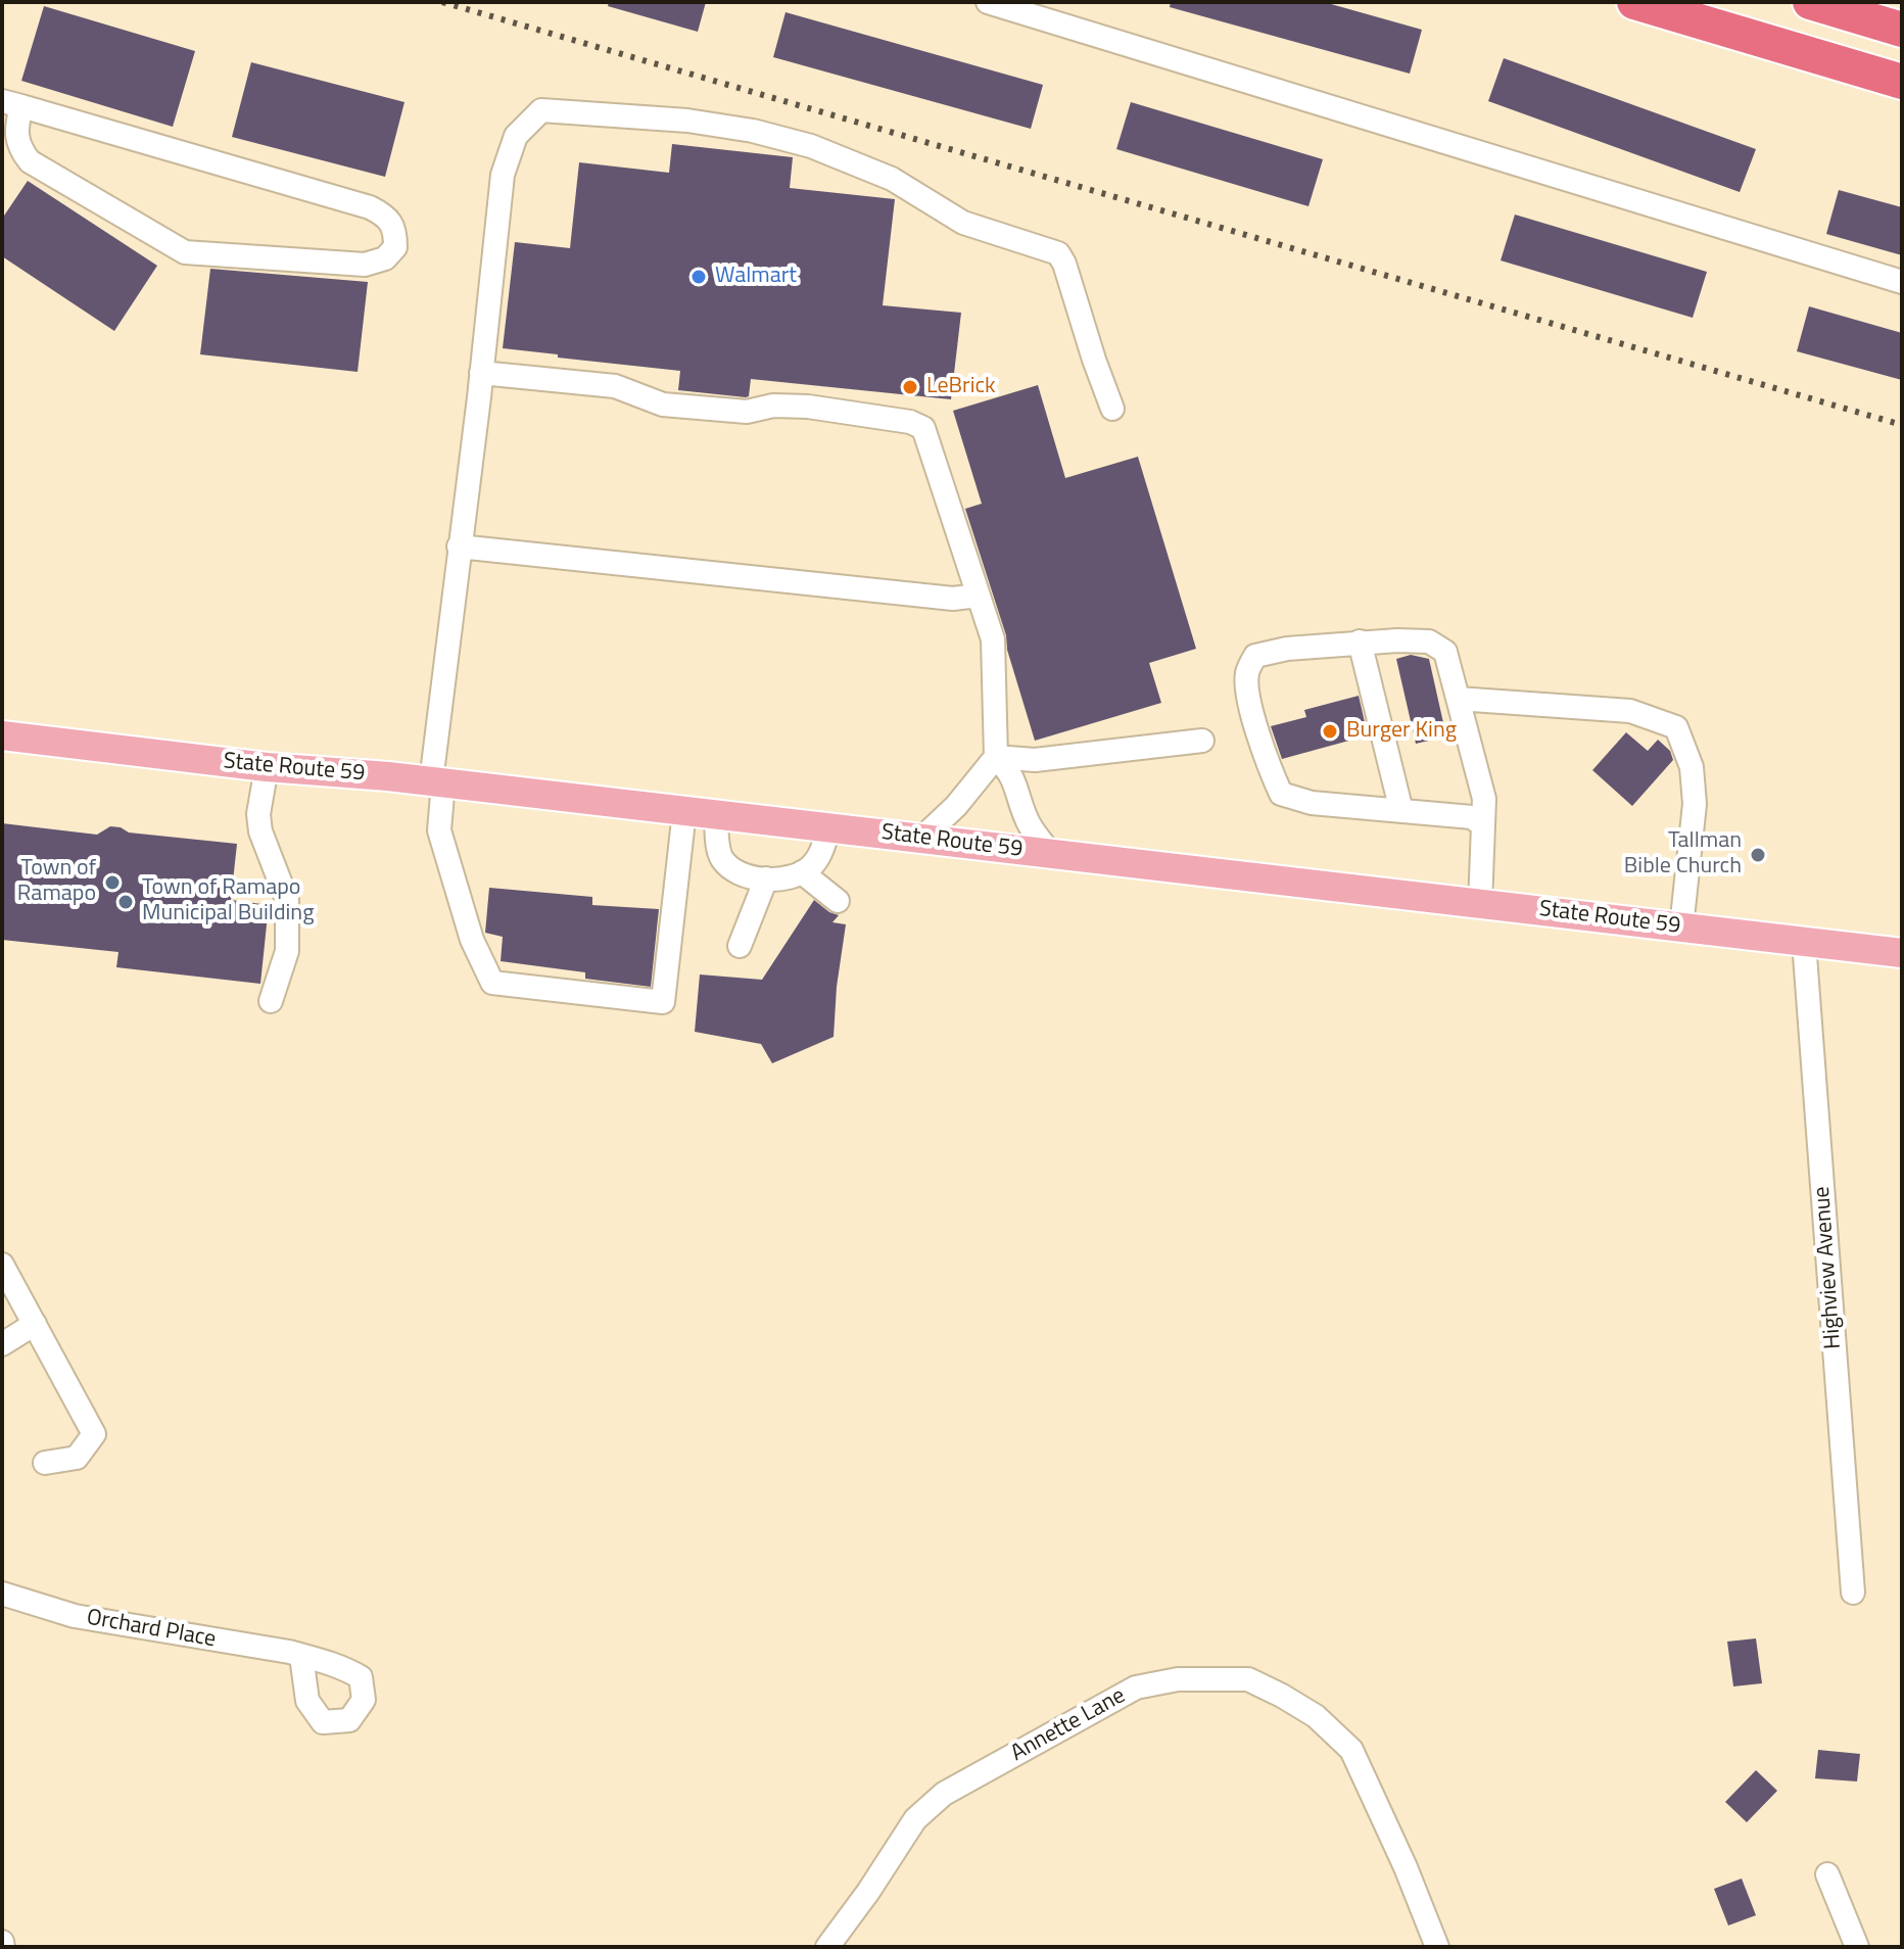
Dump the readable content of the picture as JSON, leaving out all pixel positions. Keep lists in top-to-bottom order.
{
  "streets": {
    "main road": ["State Route 59"],
    "street": ["Highview Avenue", "Orchard Place", "Annette Lane"]
  },
  "crossings": [
    ["State Route 59", "Highview Avenue"]
  ],
  "places": [
    "Walmart",
    "LeBrick",
    "Burger King",
    "Tallman Bible Church",
    "Town of Ramapo",
    "Town of Ramapo Municipal Building"
  ]
}
